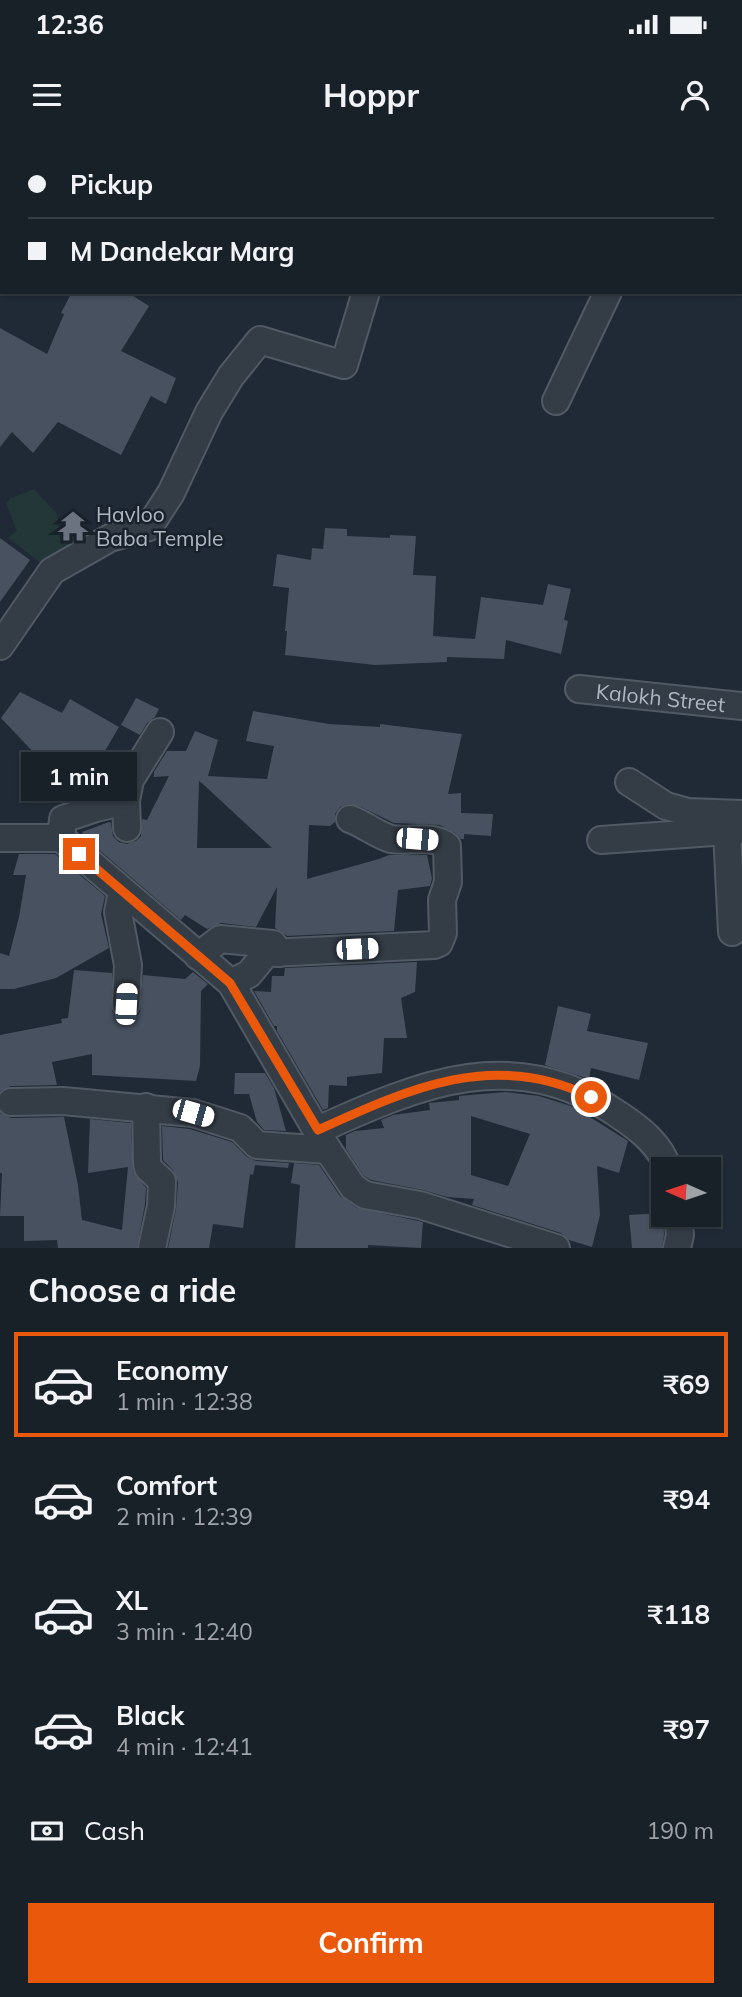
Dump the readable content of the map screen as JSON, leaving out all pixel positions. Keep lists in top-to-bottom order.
{
  "streets": {
    "street": ["Kalokh Street"]
  },
  "places": {
    "temple": ["Havloo Baba Temple"]
  },
  "north": "left",
  "page": {
    "status": "12:36",
    "header": "Hoppr",
    "banner": ["Pickup", "M Dandekar Marg"],
    "bubble": "1 min",
    "heading": "Choose a ride",
    "list": [
      {
        "name": "Economy",
        "note": "1 min · 12:38",
        "value": "₹69"
      },
      {
        "name": "Comfort",
        "note": "2 min · 12:39",
        "value": "₹94"
      },
      {
        "name": "XL",
        "note": "3 min · 12:40",
        "value": "₹118"
      },
      {
        "name": "Black",
        "note": "4 min · 12:41",
        "value": "₹97"
      }
    ],
    "pay": ["Cash", "190 m"],
    "buttons": "Confirm"
  }
}
